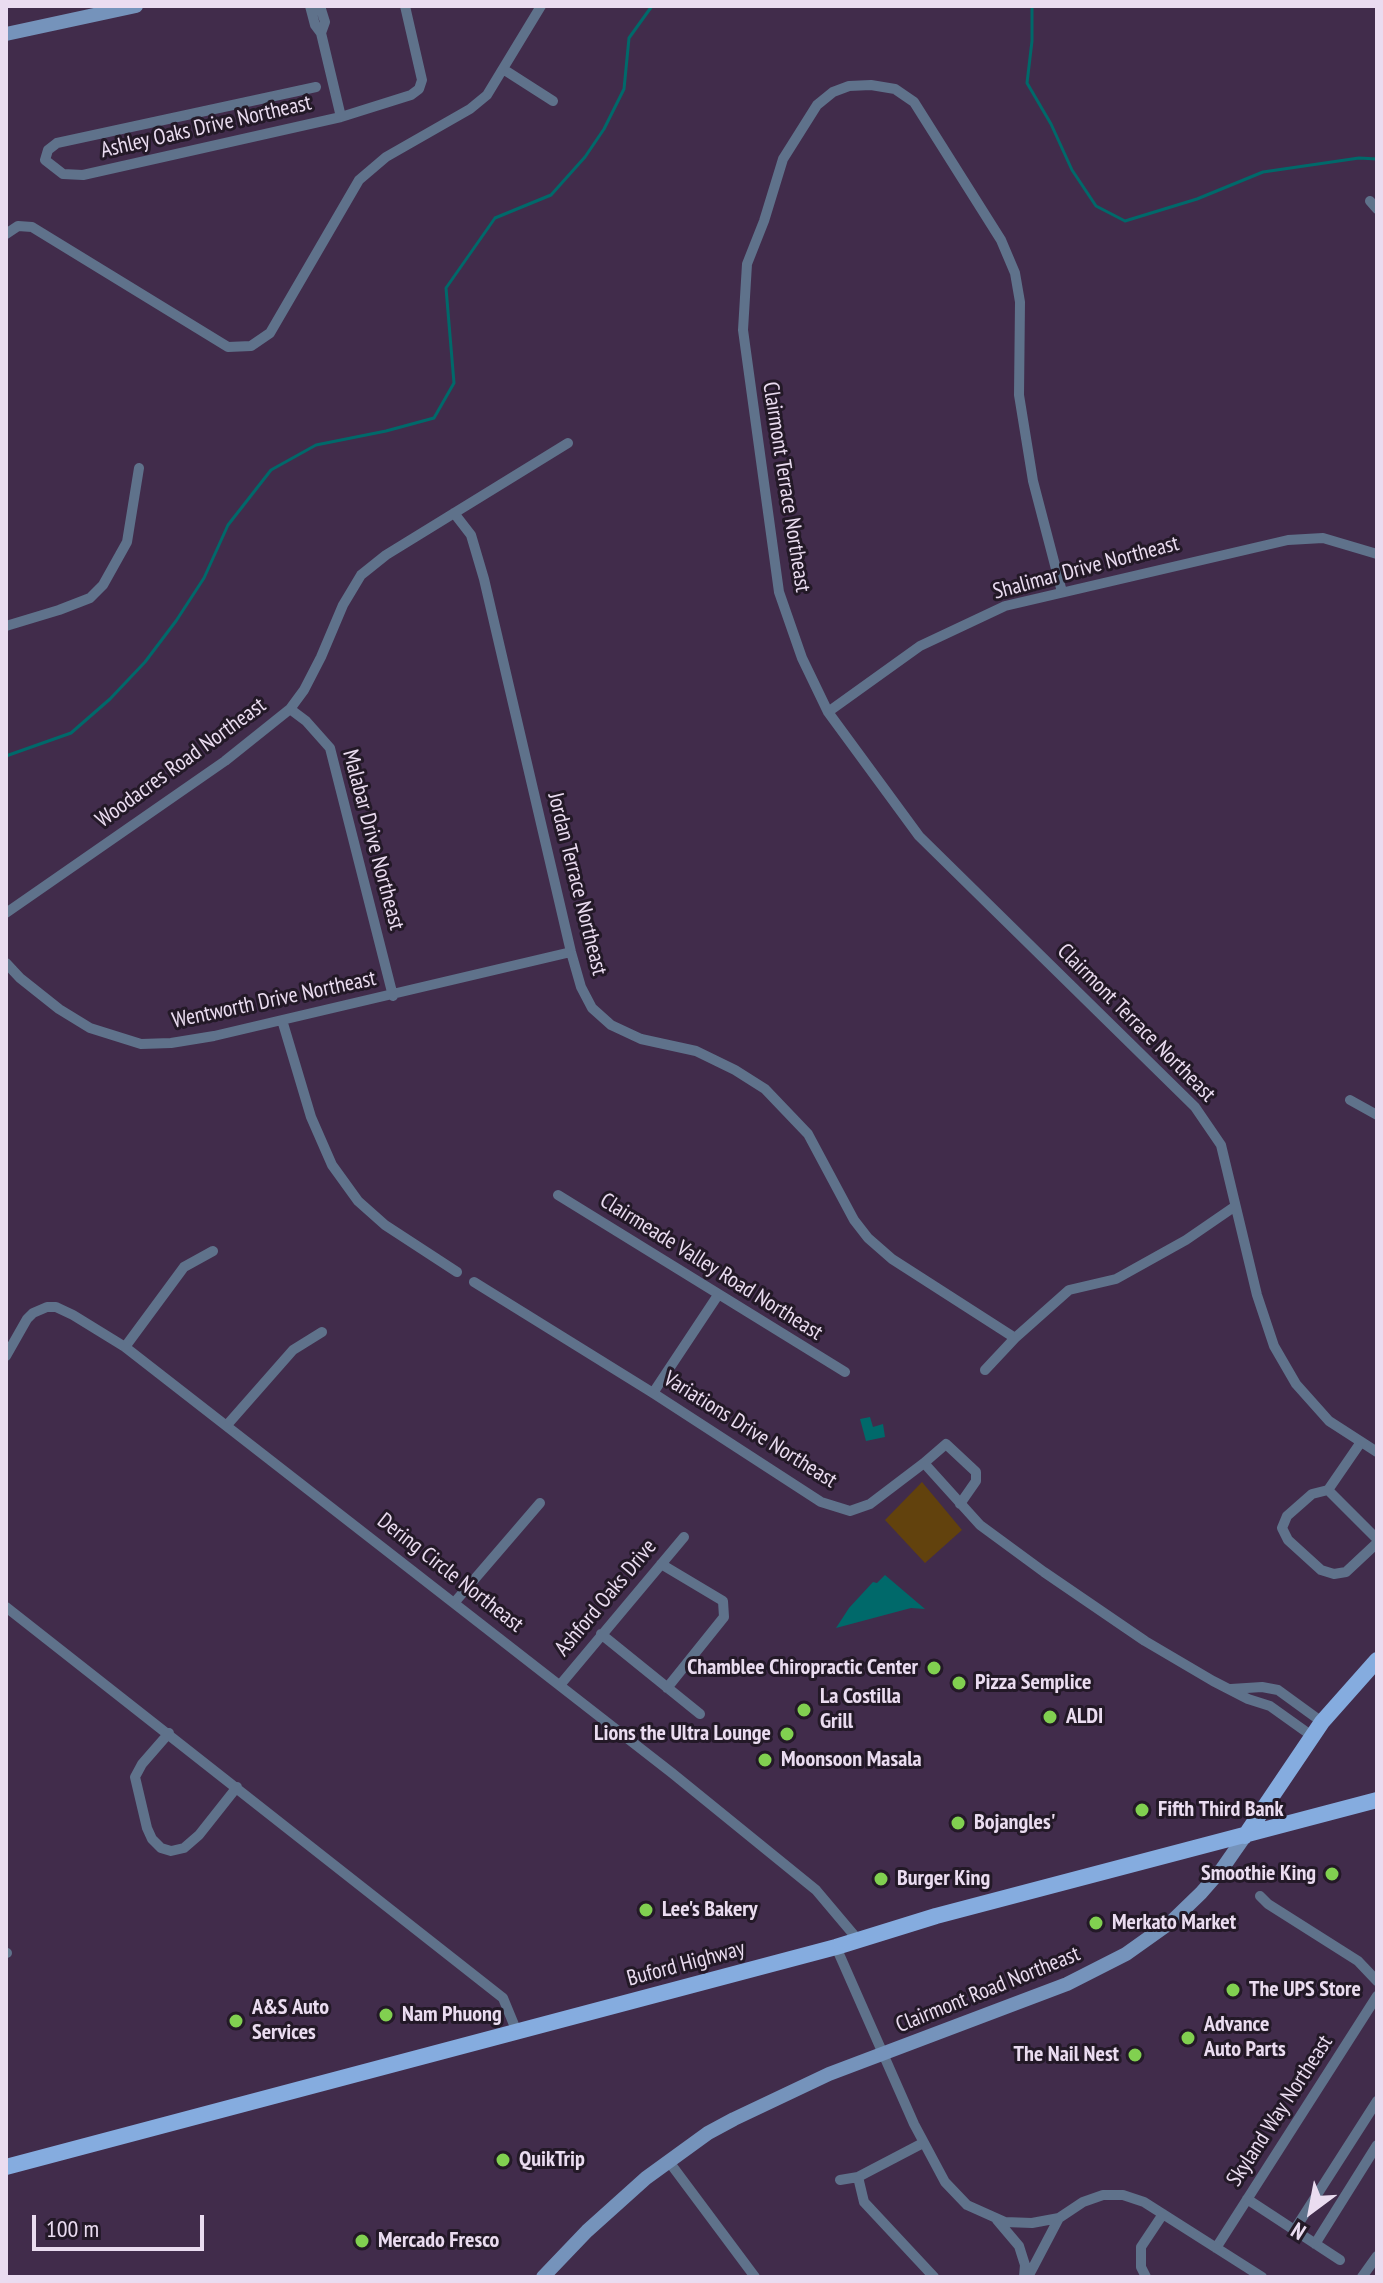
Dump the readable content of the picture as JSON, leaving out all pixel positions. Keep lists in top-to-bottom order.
{
  "streets": {
    "main road": ["Buford Highway", "Clairmont Road Northeast"],
    "street": [
      "Ashley Oaks Drive Northeast",
      "Clairmont Terrace Northeast",
      "Shalimar Drive Northeast",
      "Woodacres Road Northeast",
      "Malabar Drive Northeast",
      "Jordan Terrace Northeast",
      "Wentworth Drive Northeast",
      "Clairmeade Valley Road Northeast",
      "Variations Drive Northeast",
      "Dering Circle Northeast",
      "Ashford Oaks Drive",
      "Skyland Way Northeast"
    ]
  },
  "crossings": [
    ["Clairmont Terrace Northeast", "Shalimar Drive Northeast"],
    ["Woodacres Road Northeast", "Malabar Drive Northeast"],
    ["Woodacres Road Northeast", "Jordan Terrace Northeast"],
    ["Malabar Drive Northeast", "Wentworth Drive Northeast"],
    ["Jordan Terrace Northeast", "Wentworth Drive Northeast"],
    ["Dering Circle Northeast", "Ashford Oaks Drive"],
    ["Dering Circle Northeast", "Buford Highway"],
    ["Buford Highway", "Clairmont Road Northeast"]
  ],
  "places": [
    "Chamblee Chiropractic Center",
    "Pizza Semplice",
    "La Costilla Grill",
    "ALDI",
    "Lions the Ultra Lounge",
    "Moonsoon Masala",
    "Fifth Third Bank",
    "Bojangles'",
    "Smoothie King",
    "Burger King",
    "Lee's Bakery",
    "Merkato Market",
    "The UPS Store",
    "Nam Phuong",
    "A&S Auto Services",
    "Advance Auto Parts",
    "The Nail Nest",
    "QuikTrip",
    "Mercado Fresco"
  ],
  "scale_bar": "100 m",
  "north": "bottom left"
}
